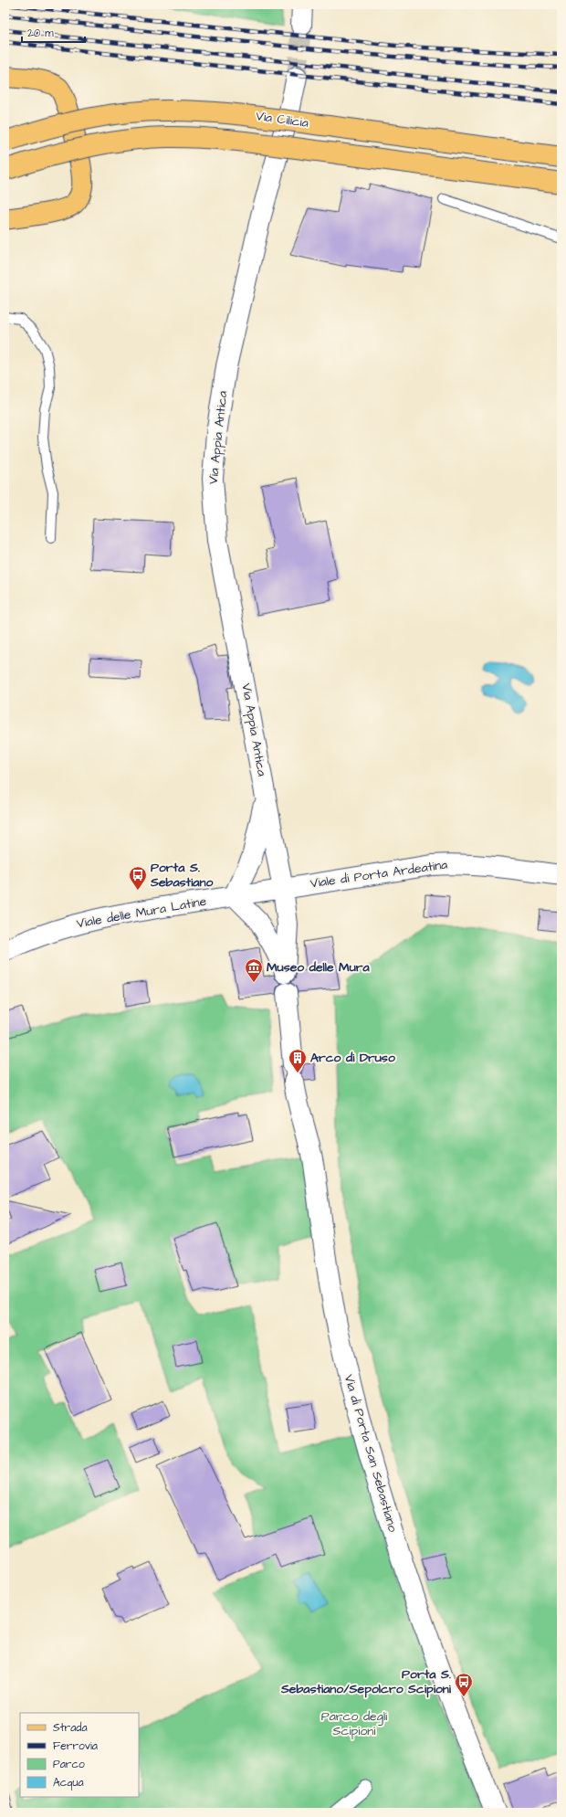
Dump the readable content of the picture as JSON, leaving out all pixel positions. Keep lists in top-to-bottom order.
{
  "streets": {
    "main road": ["Via Cilicia"],
    "street": [
      "Via Appia Antica",
      "Viale di Porta Ardeatina",
      "Viale delle Mura Latine",
      "Via di Porta San Sebastiano"
    ]
  },
  "crossings": [
    ["Via Appia Antica", "Viale di Porta Ardeatina"],
    ["Via Appia Antica", "Viale delle Mura Latine"],
    ["Viale di Porta Ardeatina", "Viale delle Mura Latine"]
  ],
  "parks": ["Parco degli Scipioni"],
  "places": {
    "bus stop": ["Porta S. Sebastiano", "Porta S. Sebastiano/Sepolcro Scipioni"],
    "museum": ["Museo delle Mura"],
    "building": ["Arco di Druso"]
  },
  "legend": [
    "Strada",
    "Ferrovia",
    "Parco",
    "Acqua"
  ],
  "scale_bar": "20 m"
}
